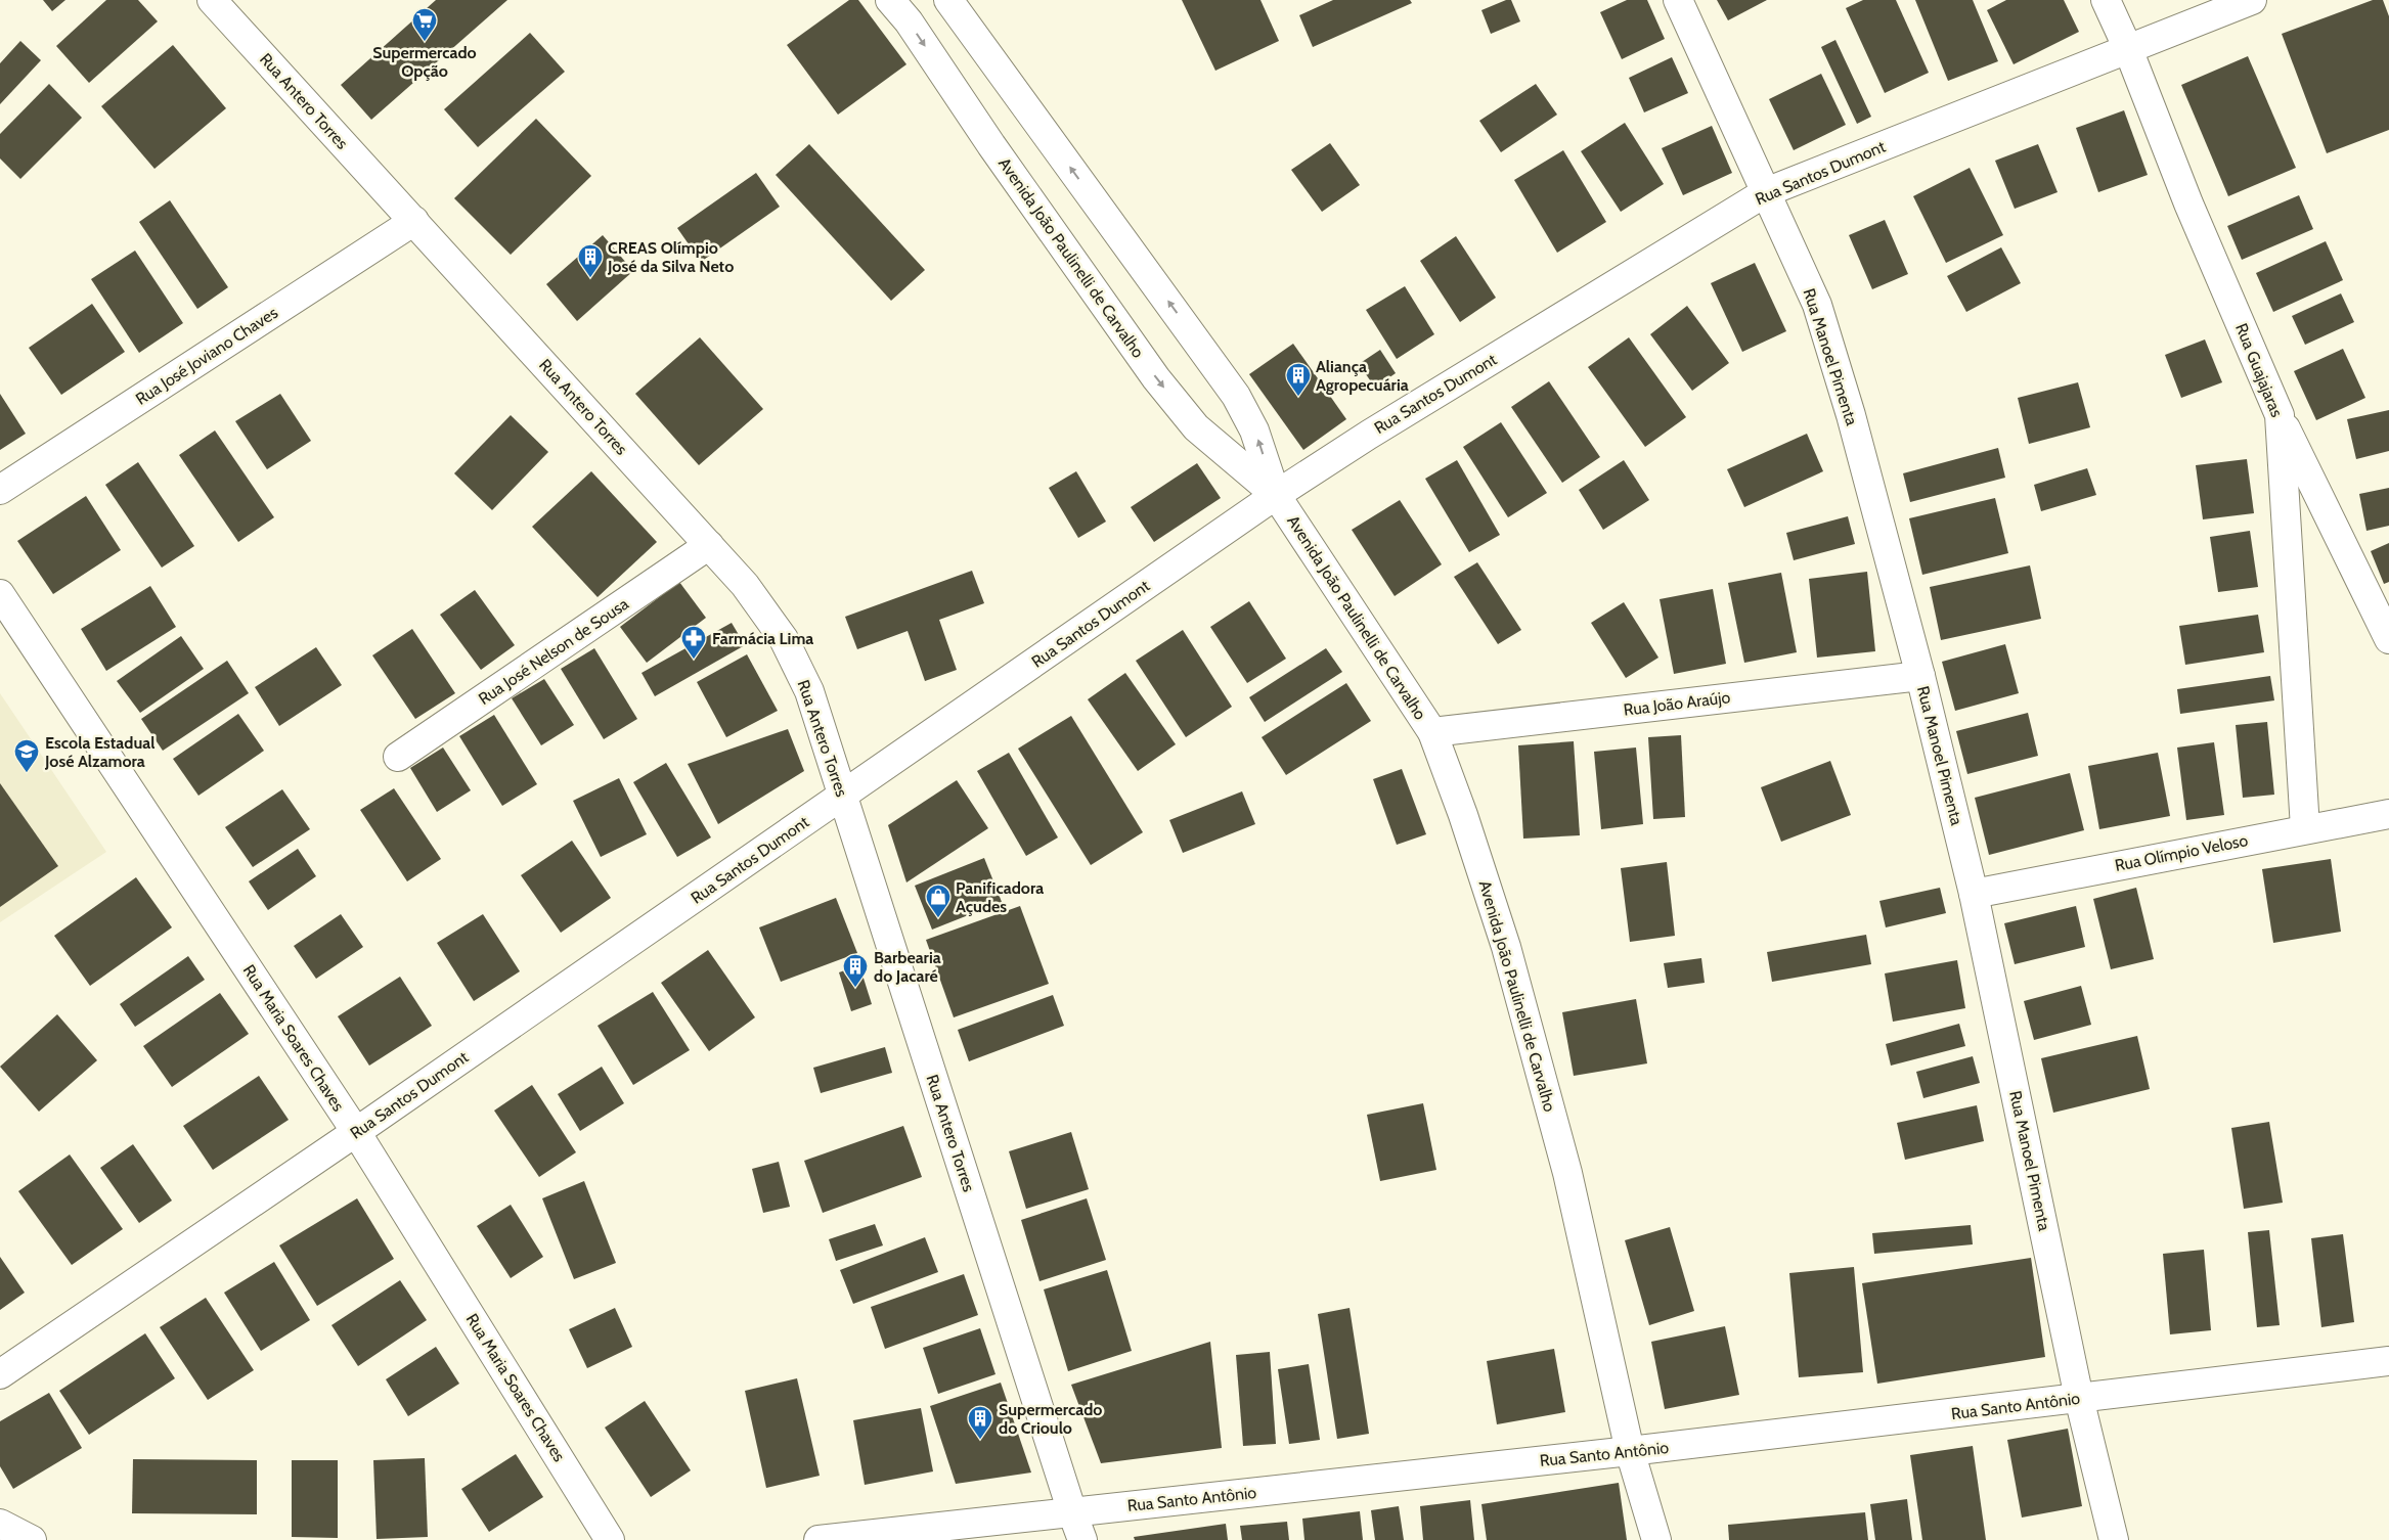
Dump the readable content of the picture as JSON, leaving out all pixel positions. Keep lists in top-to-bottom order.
{
  "streets": {
    "street": [
      "Rua Antero Torres",
      "Rua Santos Dumont",
      "Avenida João Paulinelli de Carvalho",
      "Rua José Joviano Chaves",
      "Rua Manoel Pimenta",
      "Rua Guajajaras",
      "Rua José Nelson de Sousa",
      "Rua João Araújo",
      "Rua Olímpio Veloso",
      "Rua Maria Soares Chaves",
      "Rua Santo Antônio"
    ]
  },
  "crossings": [
    ["Rua Antero Torres", "Rua Santos Dumont"],
    ["Rua Antero Torres", "Rua José Joviano Chaves"],
    ["Rua Antero Torres", "Rua José Nelson de Sousa"],
    ["Rua Antero Torres", "Rua Santo Antônio"],
    ["Rua Santos Dumont", "Avenida João Paulinelli de Carvalho"],
    ["Rua Santos Dumont", "Rua Manoel Pimenta"],
    ["Rua Santos Dumont", "Rua Guajajaras"],
    ["Rua Santos Dumont", "Rua Maria Soares Chaves"],
    ["Avenida João Paulinelli de Carvalho", "Rua João Araújo"],
    ["Avenida João Paulinelli de Carvalho", "Rua Santo Antônio"],
    ["Rua Manoel Pimenta", "Rua João Araújo"],
    ["Rua Manoel Pimenta", "Rua Olímpio Veloso"],
    ["Rua Manoel Pimenta", "Rua Santo Antônio"],
    ["Rua Guajajaras", "Rua Olímpio Veloso"]
  ],
  "places": {
    "supermarket": ["Supermercado Opção"],
    "building": [
      "CREAS Olímpio José da Silva Neto",
      "Aliança Agropecuária",
      "Barbearia do Jacaré",
      "Supermercado do Crioulo"
    ],
    "pharmacy": ["Farmácia Lima"],
    "school or university": ["Escola Estadual José Alzamora"],
    "shop": ["Panificadora Açudes"]
  }
}
